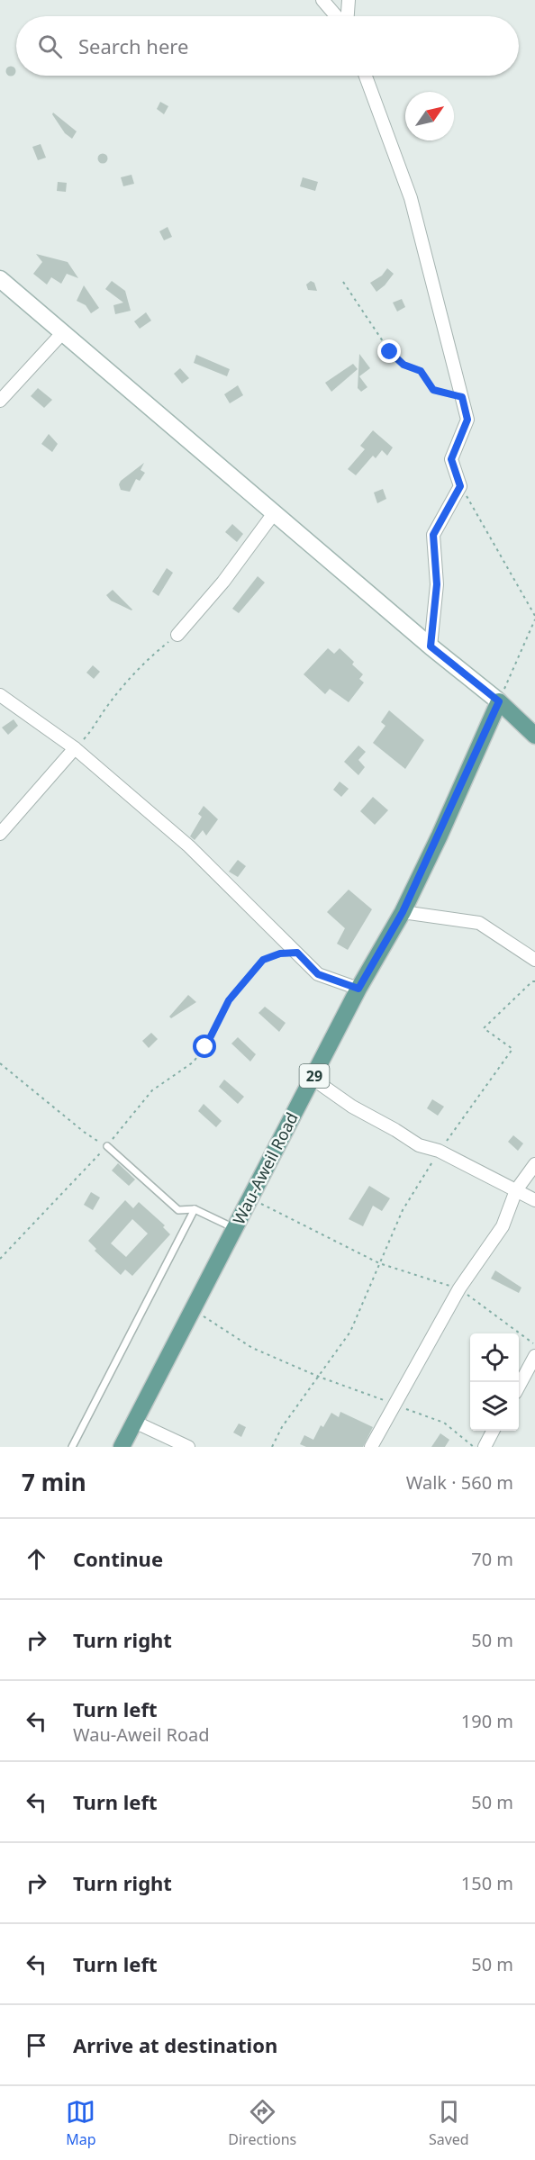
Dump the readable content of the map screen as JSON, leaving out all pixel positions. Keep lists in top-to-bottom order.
{
  "streets": {
    "main road": ["29", "Wau-Aweil Road"]
  },
  "north": "top right",
  "page": {
    "search": "Search here",
    "heading": ["7 min", "Walk · 560 m"],
    "list": [
      ["Continue", "70 m"],
      ["Turn right", "50 m"],
      ["Turn left", "Wau-Aweil Road", "190 m"],
      ["Turn left", "50 m"],
      ["Turn right", "150 m"],
      ["Turn left", "50 m"],
      "Arrive at destination"
    ],
    "nav": ["Map", "Directions", "Saved"]
  }
}
